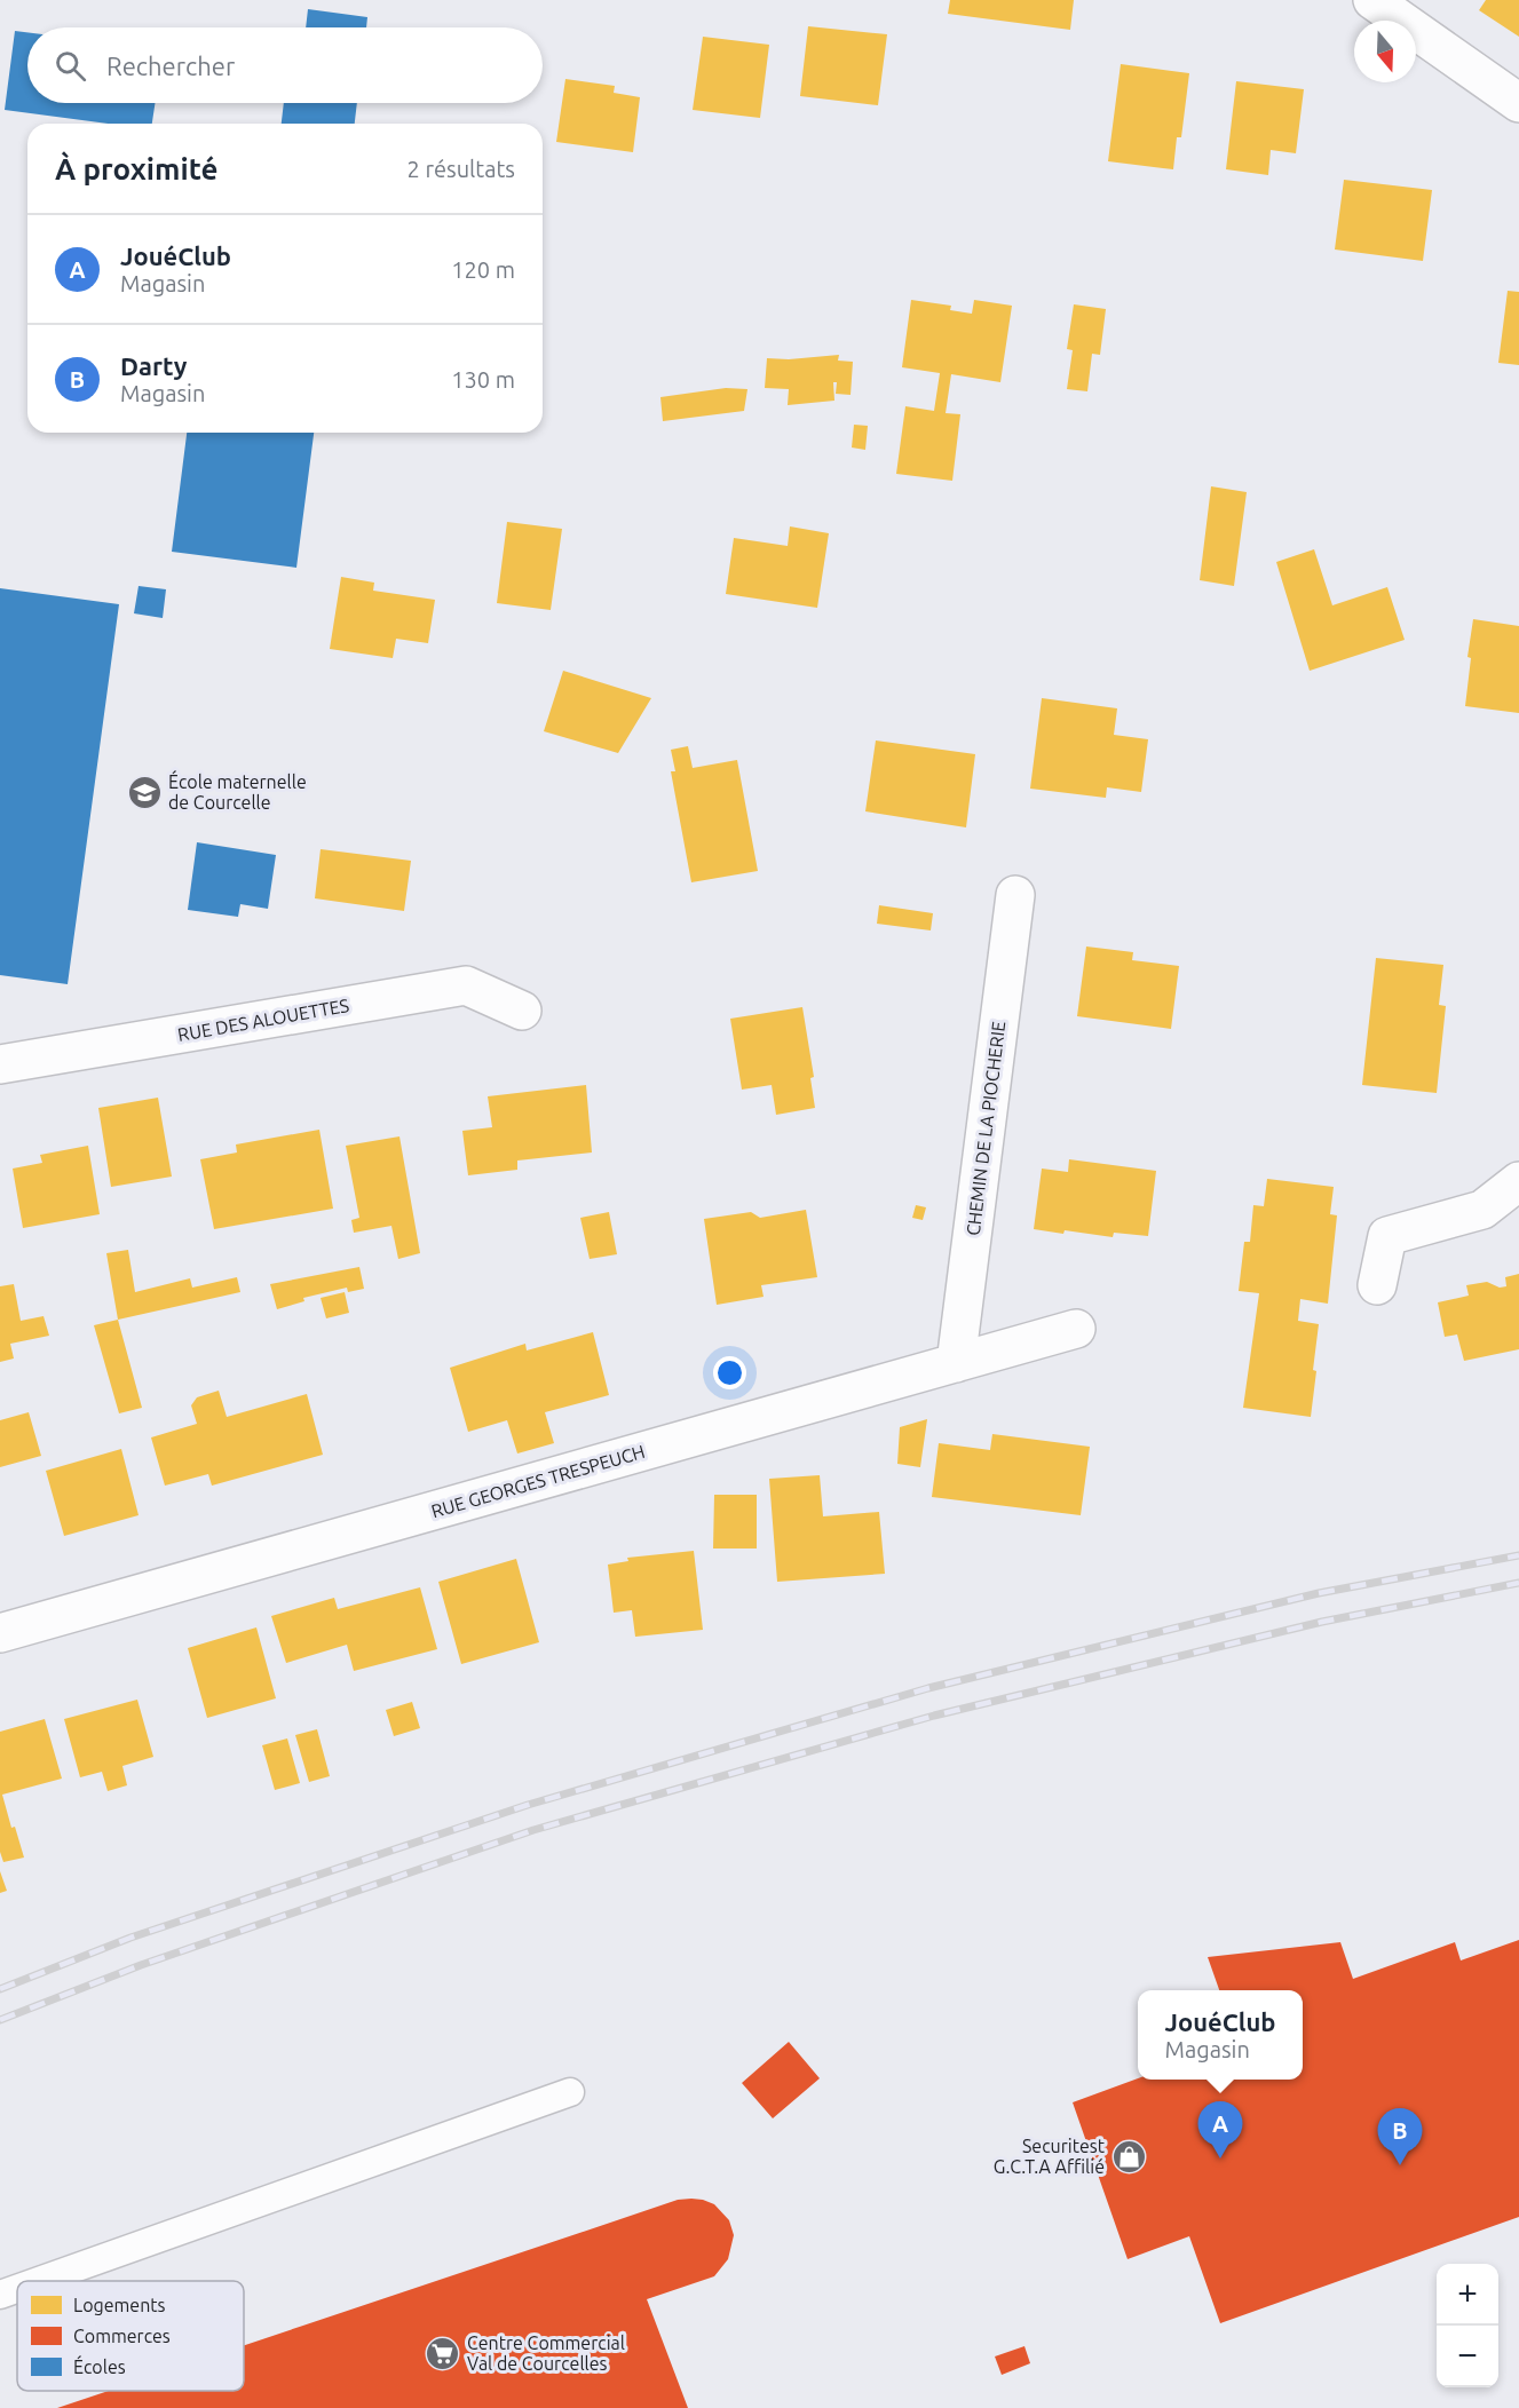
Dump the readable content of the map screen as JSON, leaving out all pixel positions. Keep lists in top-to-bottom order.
{
  "streets": {
    "street": ["RUE DES ALOUETTES", "CHEMIN DE LA PIOCHERIE", "RUE GEORGES TRESPEUCH"]
  },
  "crossings": [
    ["CHEMIN DE LA PIOCHERIE", "RUE GEORGES TRESPEUCH"]
  ],
  "places": {
    "school or university": ["École maternelle de Courcelle"],
    "shop": ["Securitest G.C.T.A Affilié"],
    "supermarket": ["Centre Commercial Val de Courcelles"]
  },
  "legend": ["Logements", "Commerces", "Écoles"],
  "north": "bottom",
  "page": {
    "search": "Rechercher",
    "heading": ["À proximité", "2 résultats"],
    "list": [
      {
        "mark": "A",
        "name": "JouéClub",
        "note": "Magasin",
        "value": "120 m"
      },
      {
        "mark": "B",
        "name": "Darty",
        "note": "Magasin",
        "value": "130 m"
      }
    ],
    "popup": ["JouéClub", "Magasin"],
    "pins": ["A", "B"],
    "map_buttons": ["+", "−"]
  }
}
